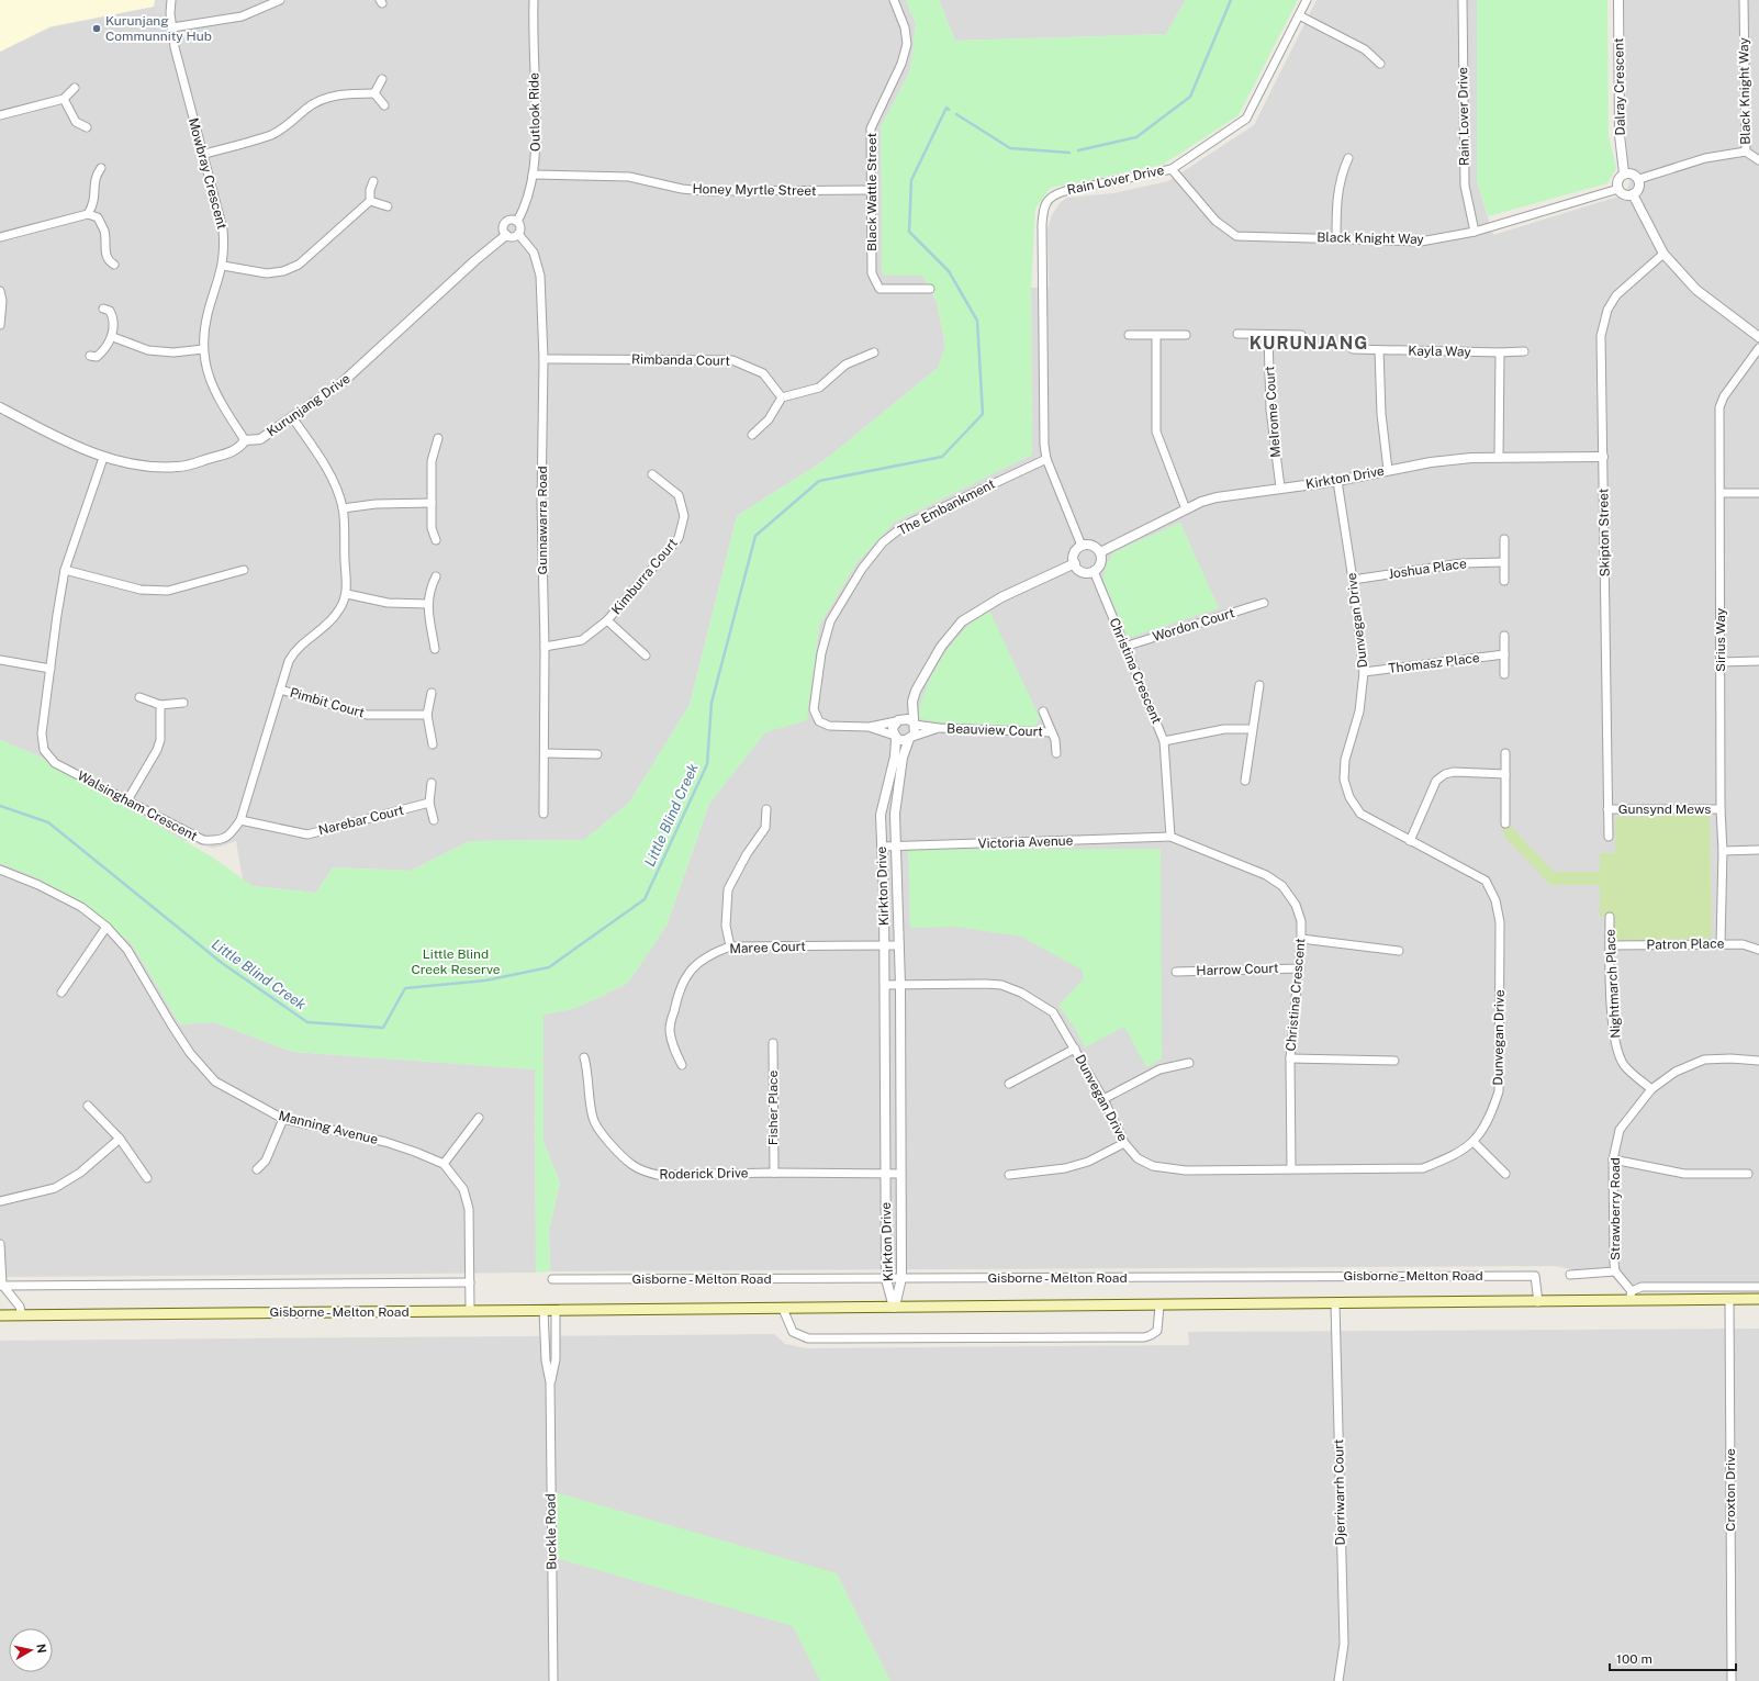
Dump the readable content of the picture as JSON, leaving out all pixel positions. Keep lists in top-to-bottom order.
{
  "streets": {
    "main road": ["Gisborne - Melton Road"],
    "street": [
      "Dalray Crescent",
      "Black Knight Way",
      "Outlook Ride",
      "Rain Lover Drive",
      "Mowbray Crescent",
      "Honey Myrtle Street",
      "Black Wattle Street",
      "Kayla Way",
      "Rimbanda Court",
      "Kurunjang Drive",
      "Melrome Court",
      "Kirkton Drive",
      "The Embankment",
      "Gunnawarra Road",
      "Skipton Street",
      "Joshua Place",
      "Kimburra Court",
      "Dunvegan Drive",
      "Wordon Court",
      "Sirius Way",
      "Thomasz Place",
      "Christina Crescent",
      "Pimbit Court",
      "Beauview Court",
      "Walsingham Crescent",
      "Gunsynd Mews",
      "Narebar Court",
      "Victoria Avenue",
      "Patron Place",
      "Maree Court",
      "Harrow Court",
      "Nightmarch Place",
      "Fisher Place",
      "Manning Avenue",
      "Roderick Drive",
      "Strawberry Road",
      "Croxton Drive",
      "Djerriwarrh Court",
      "Buckle Road"
    ]
  },
  "crossings": [
    ["Dalray Crescent", "Black Knight Way"],
    ["Black Knight Way", "Rain Lover Drive"],
    ["Outlook Ride", "Honey Myrtle Street"],
    ["Outlook Ride", "Kurunjang Drive"],
    ["Outlook Ride", "Gunnawarra Road"],
    ["Rain Lover Drive", "The Embankment"],
    ["Mowbray Crescent", "Kurunjang Drive"],
    ["Honey Myrtle Street", "Black Wattle Street"],
    ["Rimbanda Court", "Gunnawarra Road"],
    ["Kurunjang Drive", "Gunnawarra Road"],
    ["Kurunjang Drive", "Walsingham Crescent"],
    ["Melrome Court", "Kirkton Drive"],
    ["Kirkton Drive", "The Embankment"],
    ["Kirkton Drive", "Skipton Street"],
    ["Kirkton Drive", "Dunvegan Drive"],
    ["Kirkton Drive", "Christina Crescent"],
    ["Kirkton Drive", "Beauview Court"],
    ["Kirkton Drive", "Victoria Avenue"],
    ["Kirkton Drive", "Maree Court"],
    ["Kirkton Drive", "Roderick Drive"],
    ["Kirkton Drive", "Gisborne - Melton Road"],
    ["The Embankment", "Beauview Court"],
    ["Gunnawarra Road", "Kimburra Court"],
    ["Skipton Street", "Gunsynd Mews"],
    ["Joshua Place", "Dunvegan Drive"],
    ["Dunvegan Drive", "Thomasz Place"],
    ["Dunvegan Drive", "Christina Crescent"],
    ["Wordon Court", "Christina Crescent"],
    ["Sirius Way", "Gunsynd Mews"],
    ["Sirius Way", "Patron Place"],
    ["Christina Crescent", "Victoria Avenue"],
    ["Christina Crescent", "Harrow Court"],
    ["Pimbit Court", "Walsingham Crescent"],
    ["Walsingham Crescent", "Narebar Court"],
    ["Patron Place", "Nightmarch Place"],
    ["Nightmarch Place", "Strawberry Road"],
    ["Fisher Place", "Roderick Drive"],
    ["Manning Avenue", "Gisborne - Melton Road"],
    ["Gisborne - Melton Road", "Croxton Drive"],
    ["Gisborne - Melton Road", "Djerriwarrh Court"],
    ["Gisborne - Melton Road", "Buckle Road"]
  ],
  "districts": ["KURUNJANG"],
  "water": ["Little Blind Creek"],
  "parks": ["Little Blind Creek Reserve"],
  "places": ["Kurunjang Communnity Hub"],
  "scale_bar": "100 m",
  "north": "right"
}
